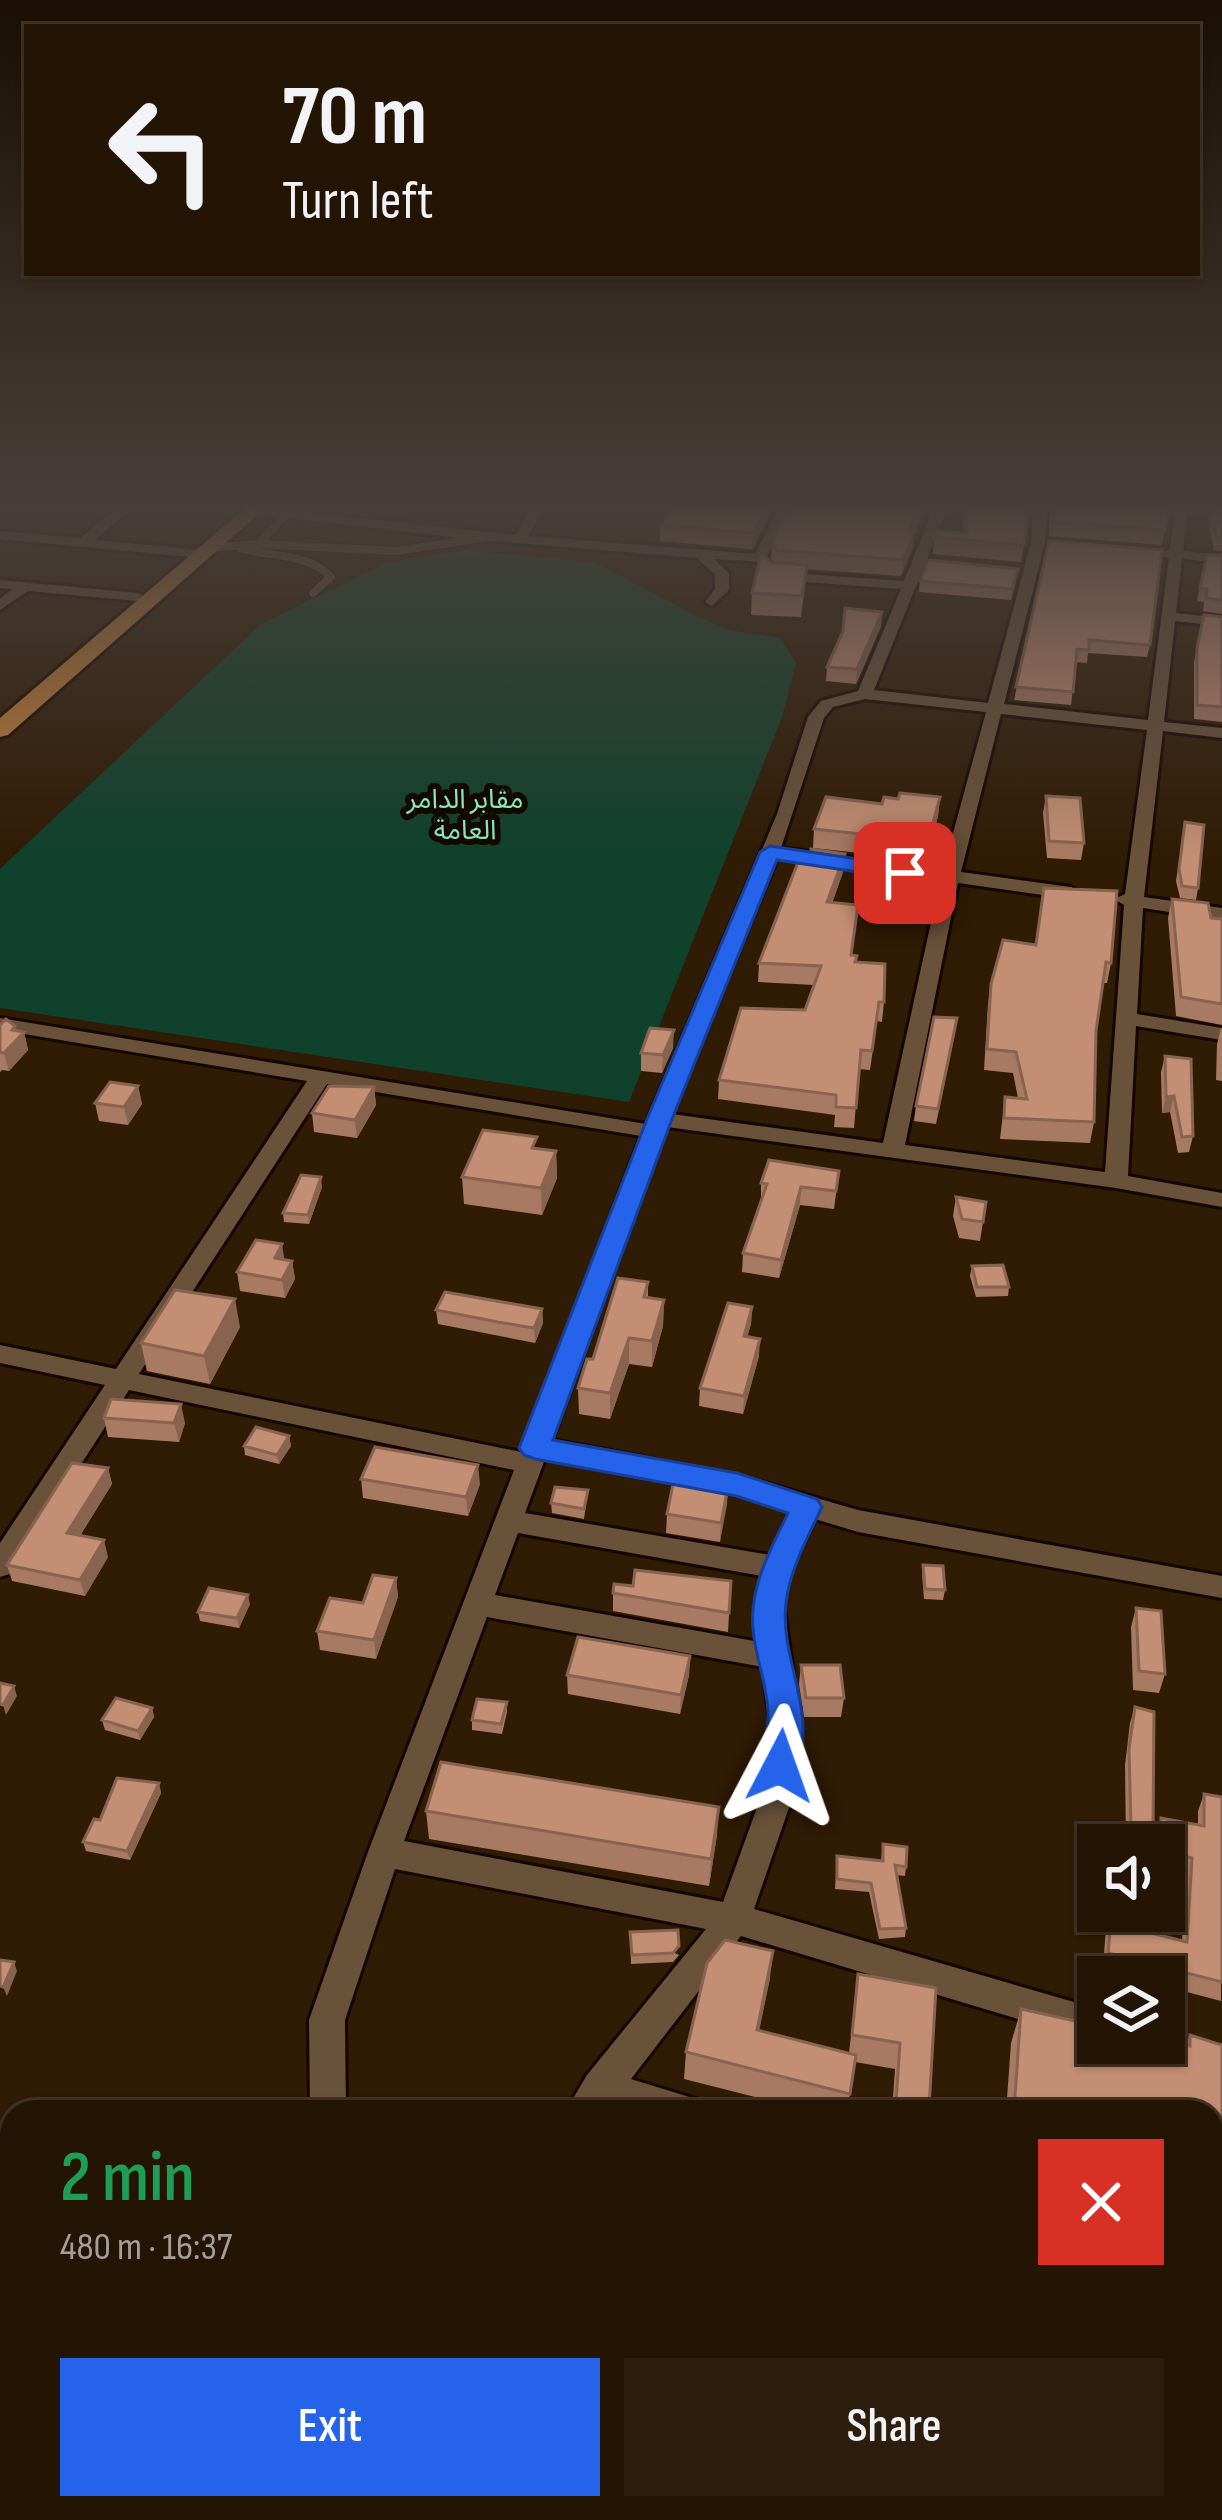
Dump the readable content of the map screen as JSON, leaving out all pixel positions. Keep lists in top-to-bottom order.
{
  "parks": ["مقابر الدامر العامة"],
  "page": {
    "turn": ["70 m", "Turn left"],
    "heading": ["2 min", "480 m · 16:37"],
    "buttons": ["Exit", "Share"]
  }
}
